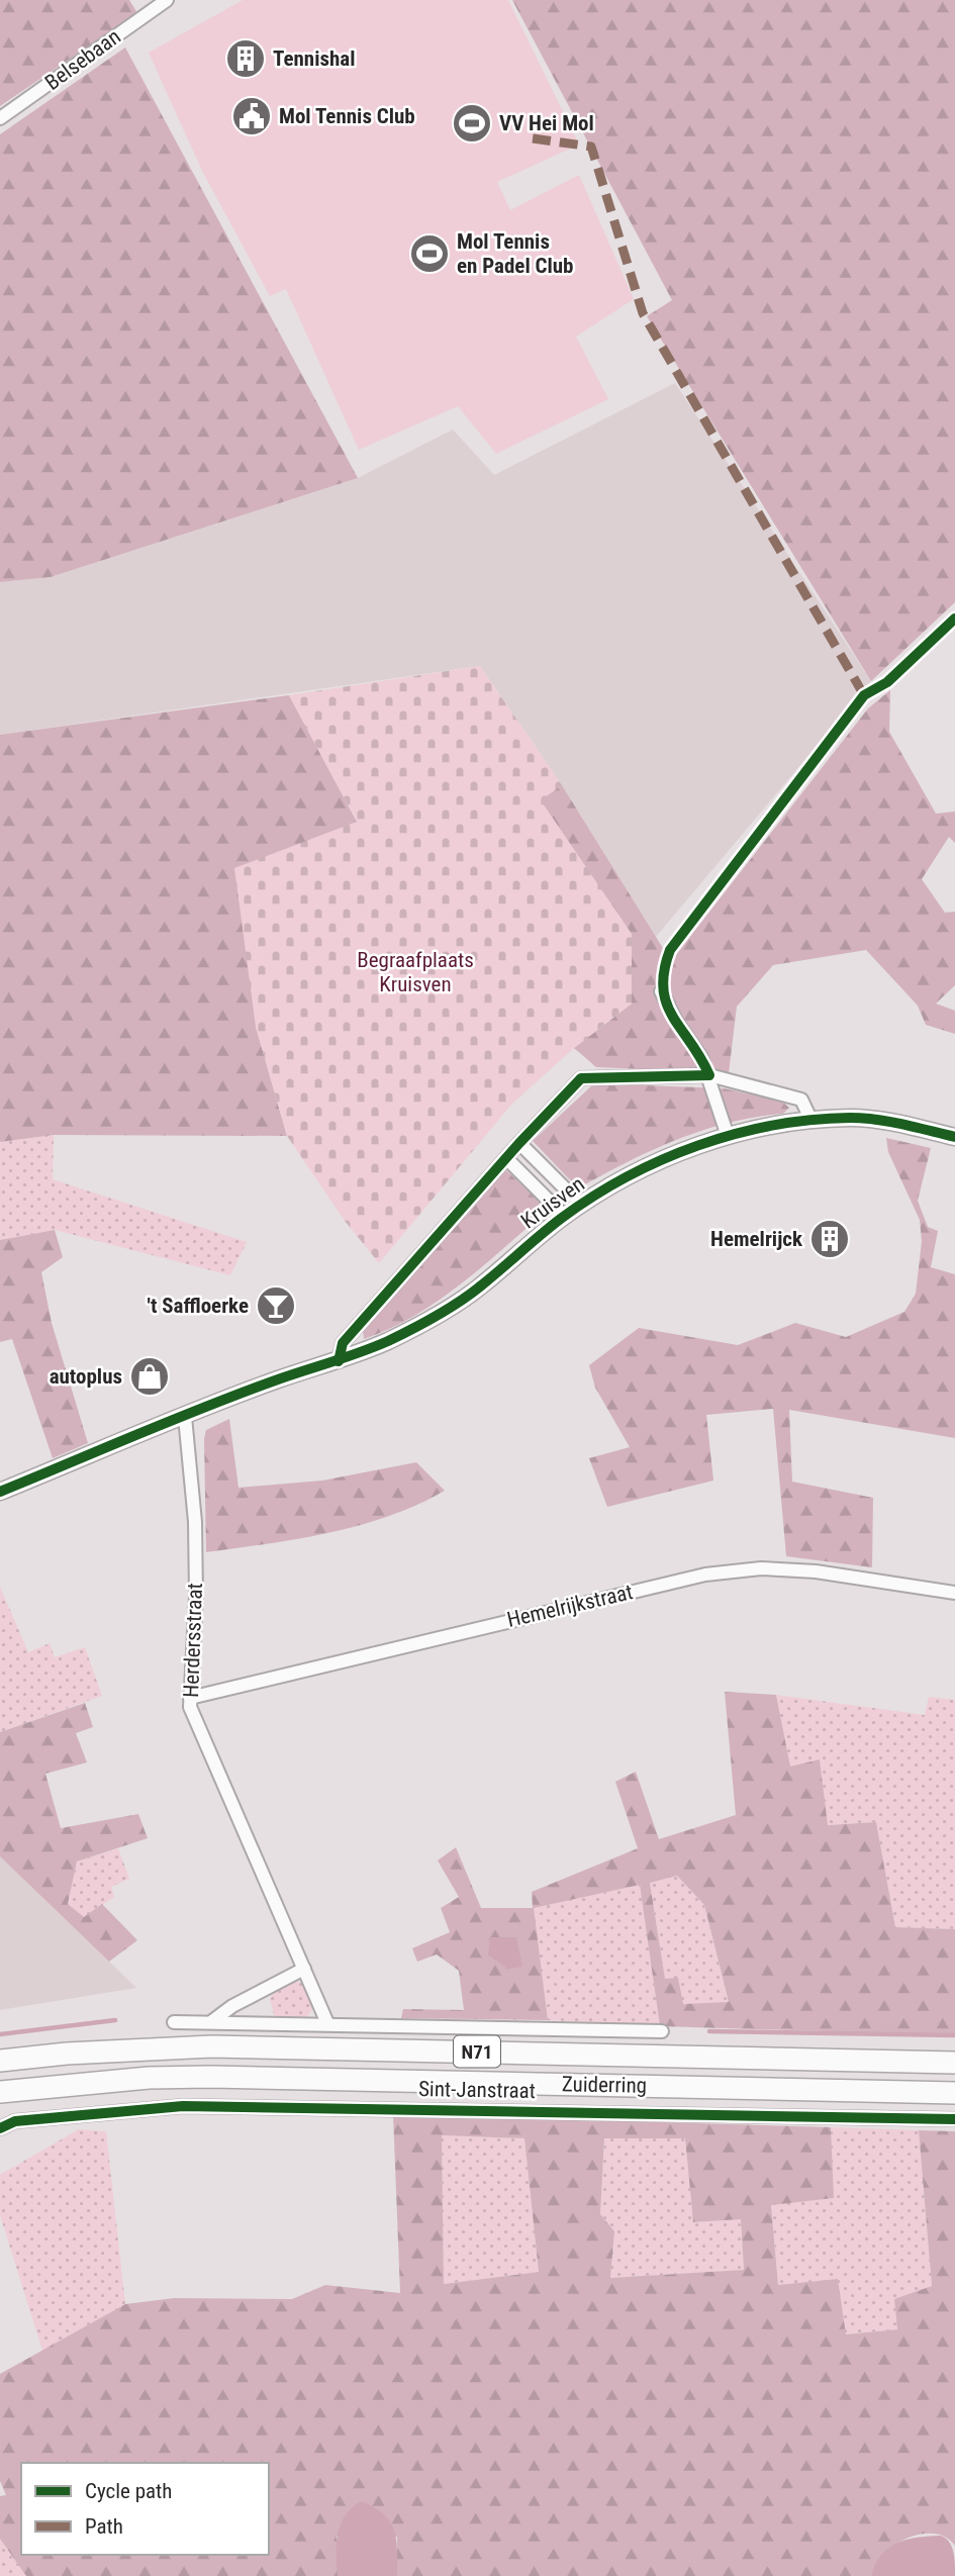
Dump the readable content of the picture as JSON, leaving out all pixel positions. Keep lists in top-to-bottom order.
{
  "streets": {
    "highway": ["N71", "Zuiderring"],
    "street": [
      "Belsebaan",
      "Kruisven",
      "Hemelrijkstraat",
      "Herdersstraat",
      "Sint-Janstraat"
    ]
  },
  "crossings": [
    ["Kruisven", "Herdersstraat"],
    ["Hemelrijkstraat", "Herdersstraat"]
  ],
  "parks": ["Begraafplaats Kruisven"],
  "places": {
    "building": ["Tennishal", "Hemelrijck"],
    "public building": ["Mol Tennis Club"],
    "sports": ["VV Hei Mol", "Mol Tennis en Padel Club"],
    "bar": ["'t Saffloerke"],
    "shop": ["autoplus"]
  },
  "legend": ["Cycle path", "Path"]
}
